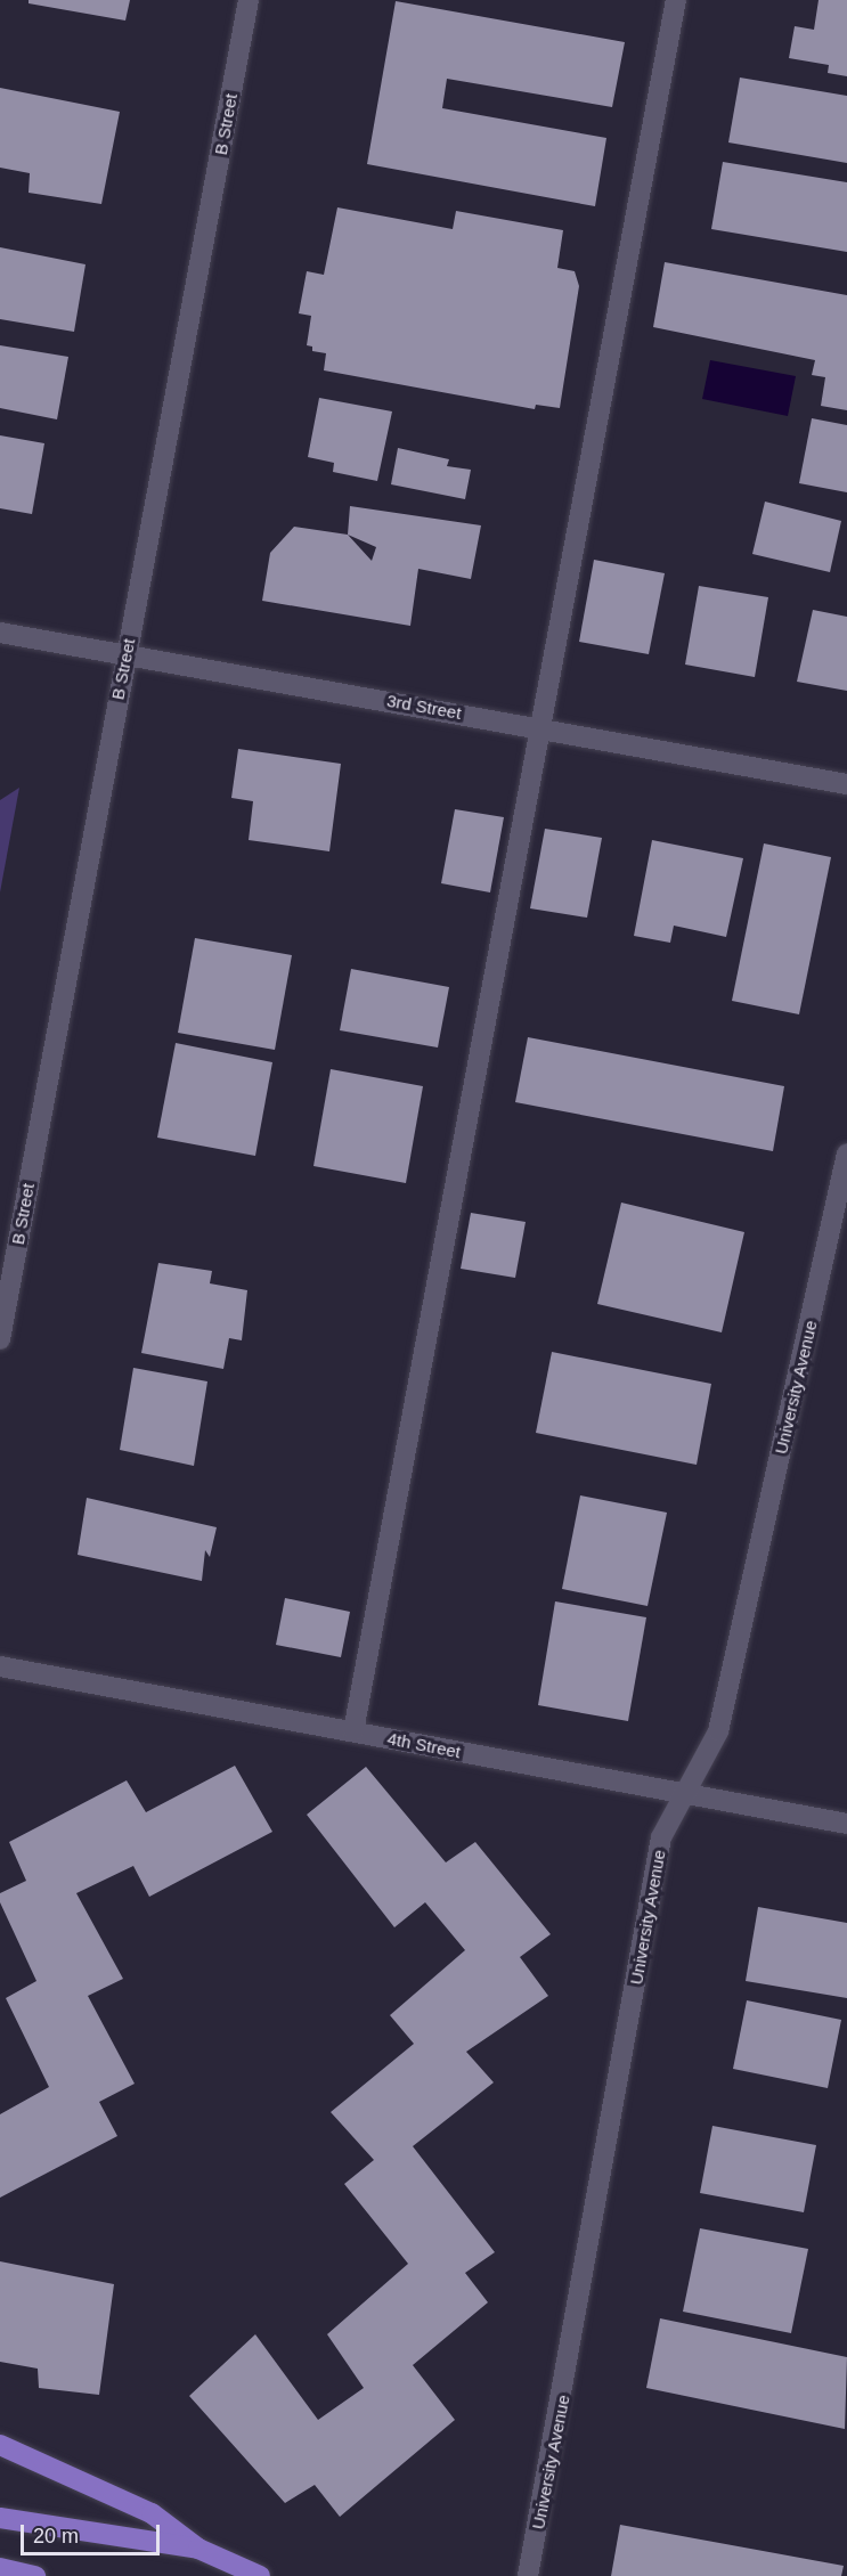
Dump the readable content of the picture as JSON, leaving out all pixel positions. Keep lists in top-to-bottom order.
{
  "streets": {
    "street": [
      "B Street",
      "3rd Street",
      "University Avenue",
      "4th Street"
    ]
  },
  "crossings": [
    ["B Street", "3rd Street"],
    ["University Avenue", "4th Street"]
  ],
  "scale_bar": "20 m"
}
